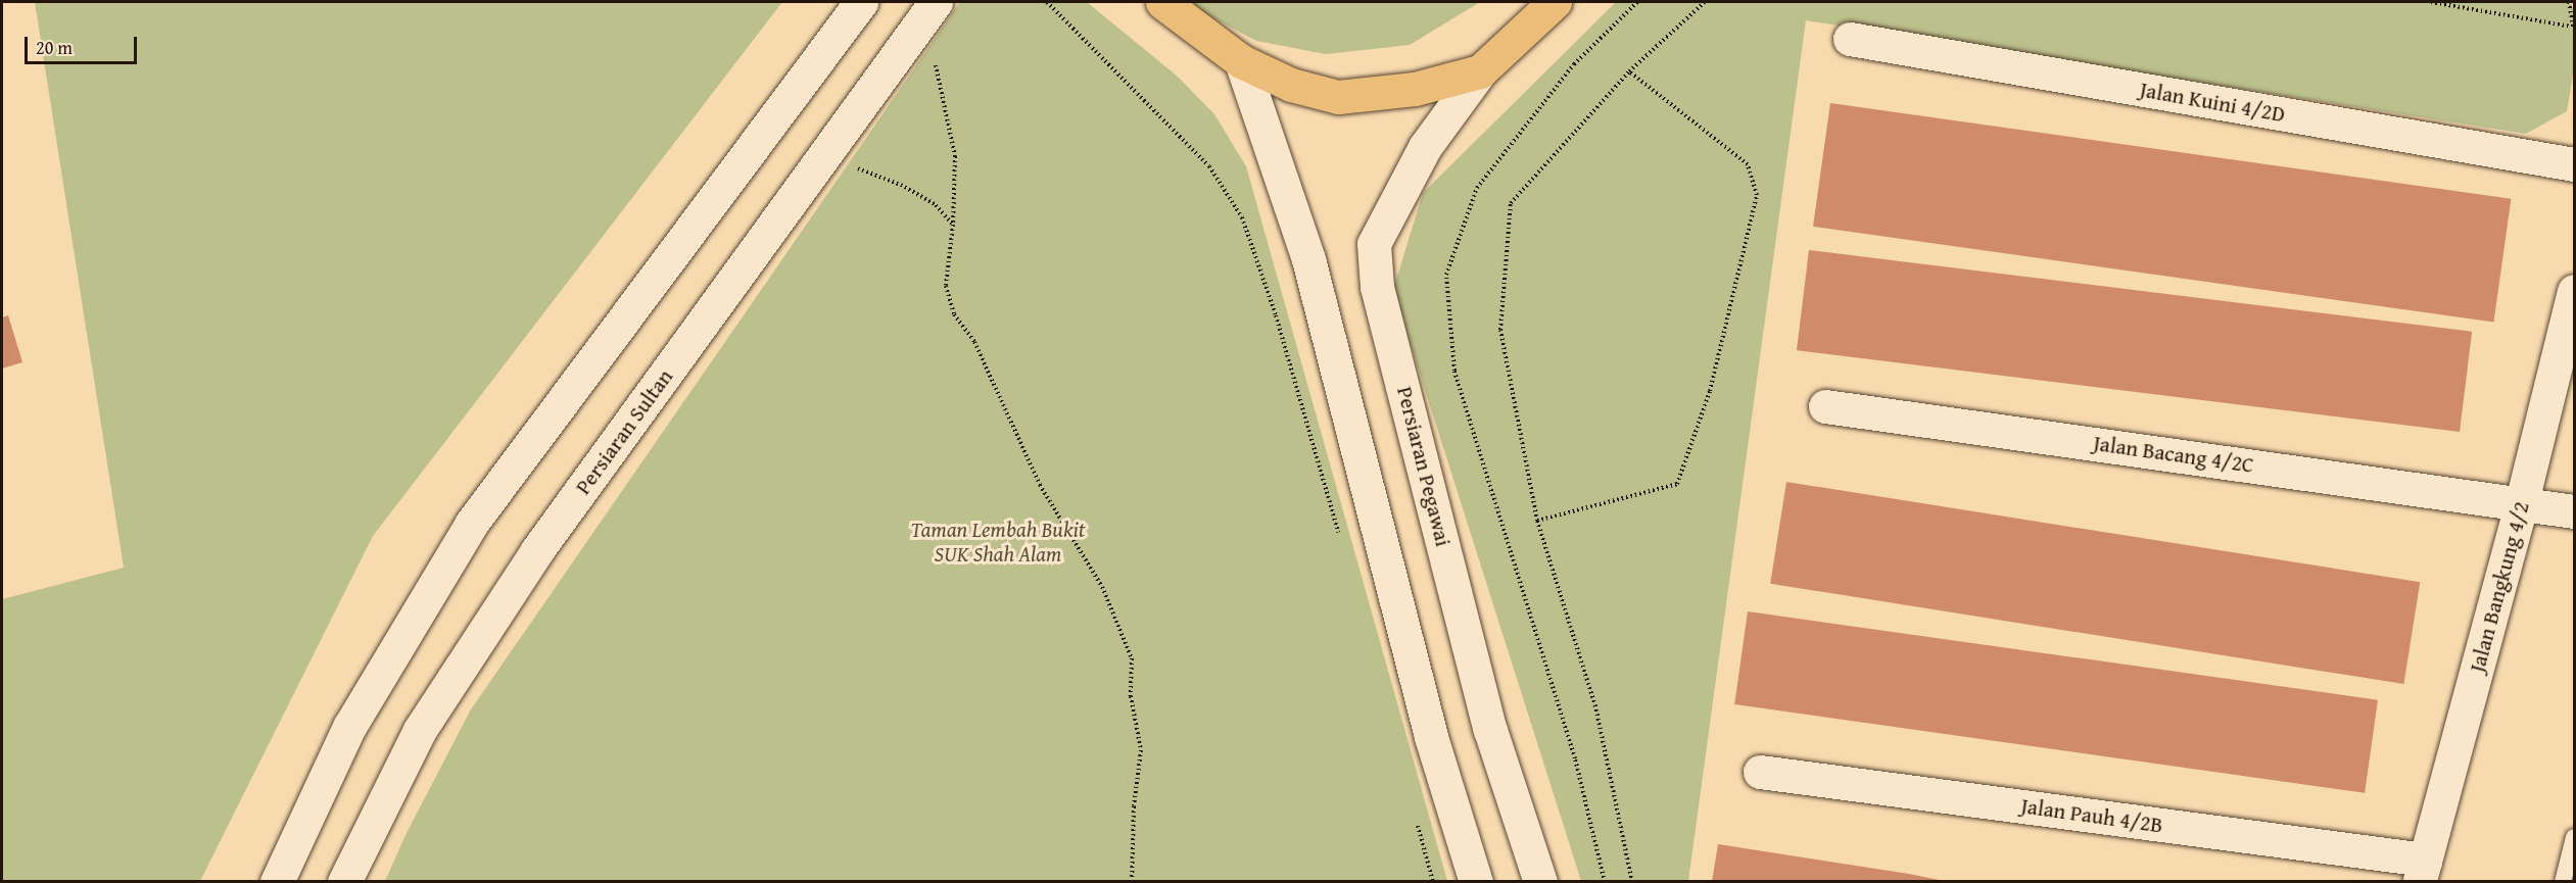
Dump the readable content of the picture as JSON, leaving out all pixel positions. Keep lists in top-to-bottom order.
{
  "streets": {
    "street": [
      "Jalan Kuini 4/2D",
      "Persiaran Sultan",
      "Jalan Bacang 4/2C",
      "Persiaran Pegawai",
      "Jalan Bangkung 4/2",
      "Jalan Pauh 4/2B"
    ]
  },
  "crossings": [
    ["Jalan Bacang 4/2C", "Jalan Bangkung 4/2"],
    ["Jalan Bangkung 4/2", "Jalan Pauh 4/2B"]
  ],
  "parks": ["Taman Lembah Bukit SUK Shah Alam"],
  "scale_bar": "20 m"
}
